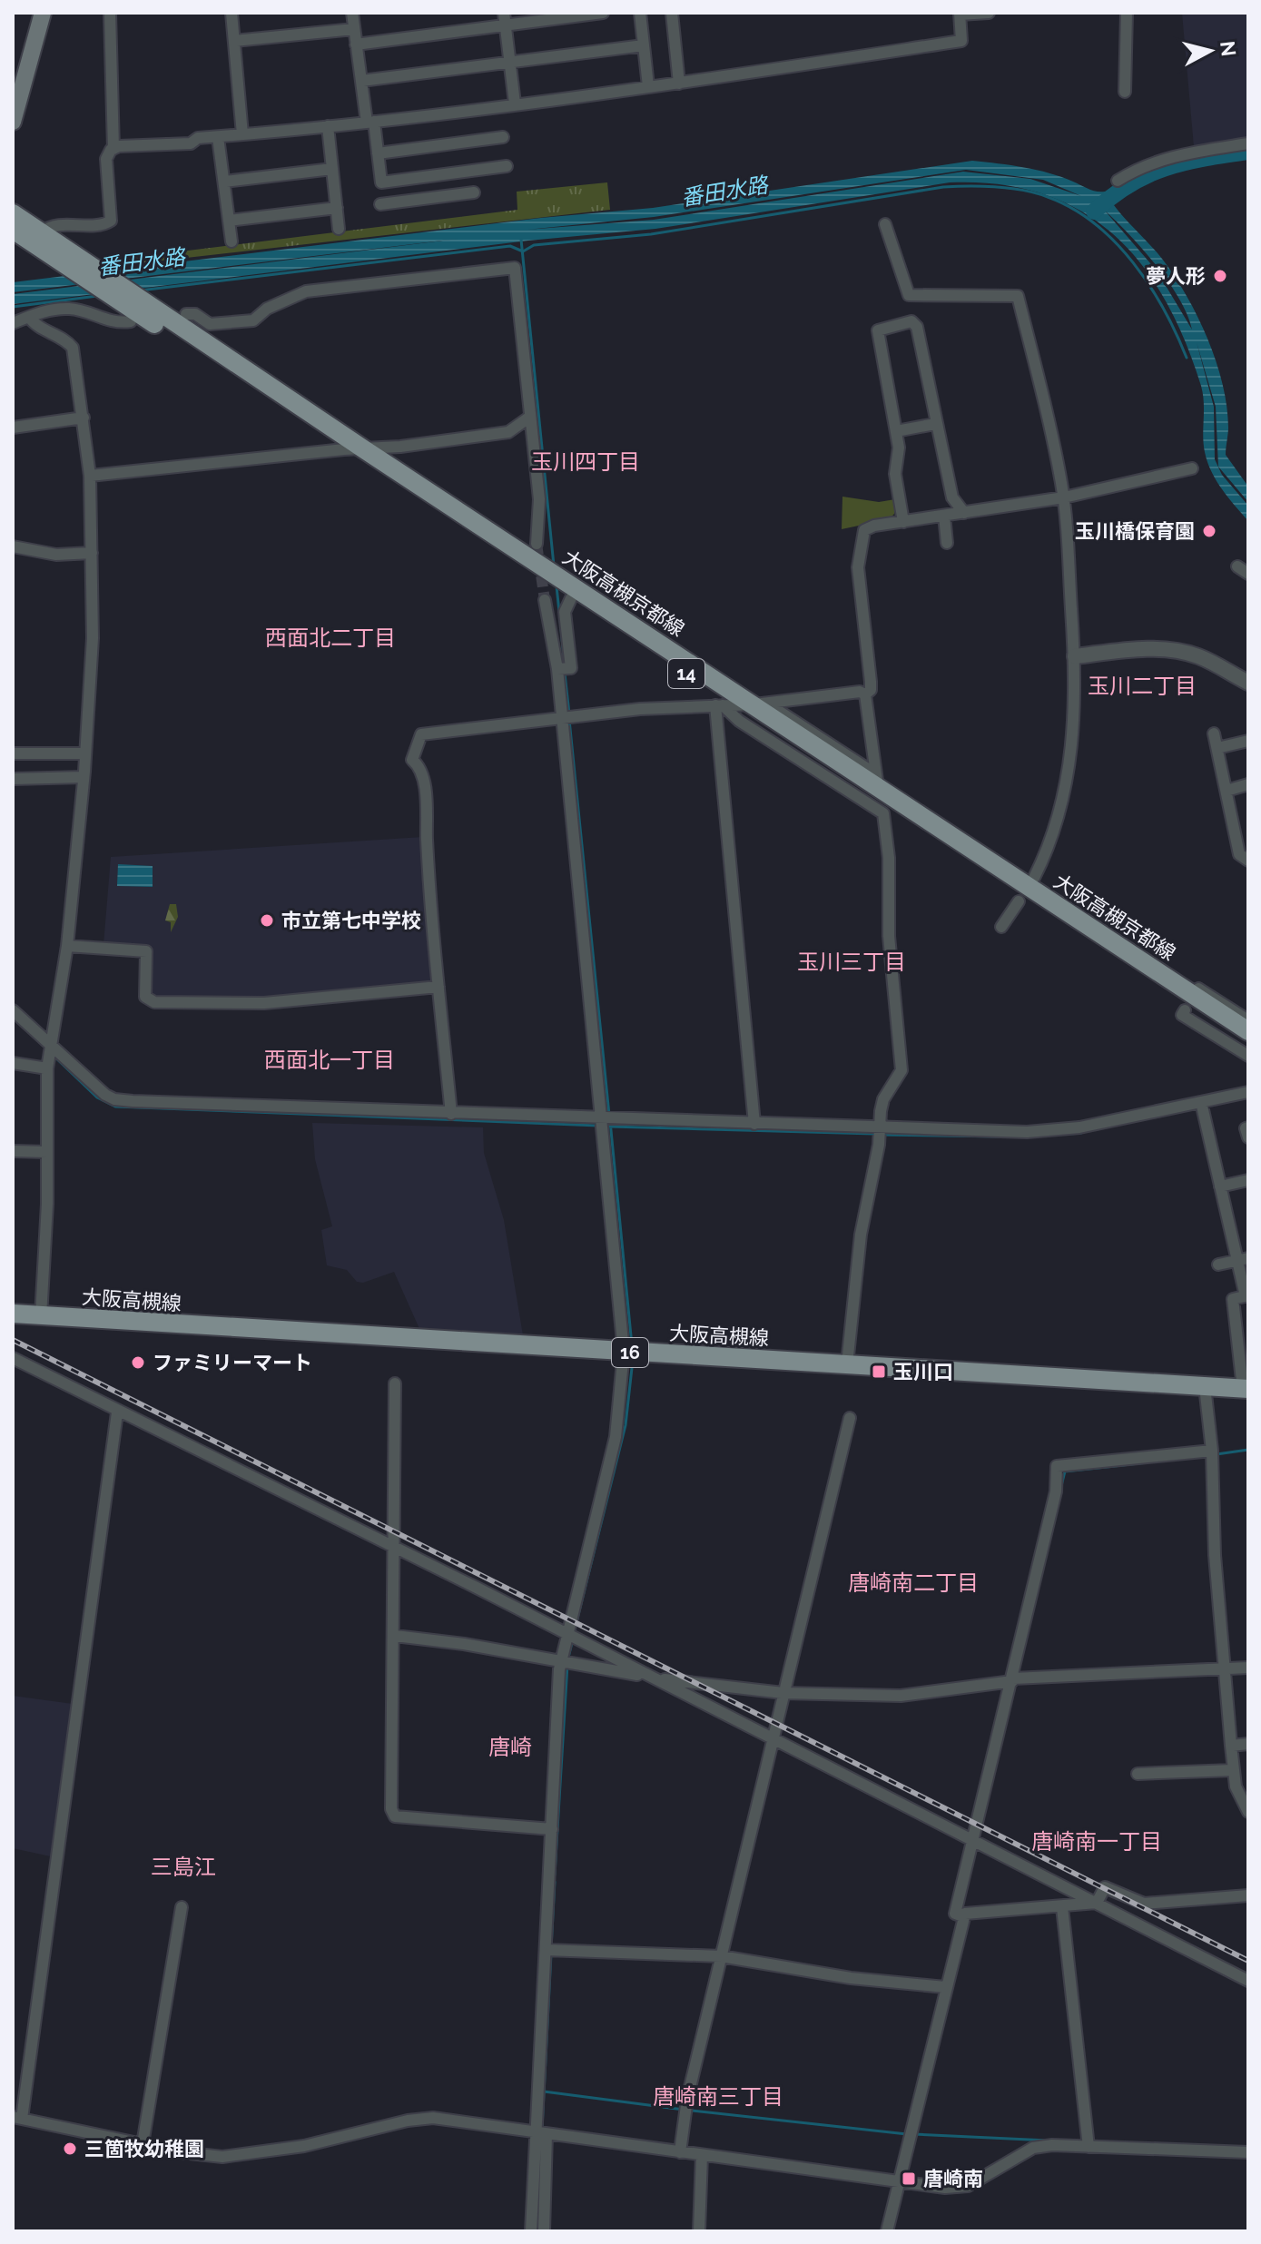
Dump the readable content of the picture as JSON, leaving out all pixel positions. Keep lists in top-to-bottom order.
{
  "streets": {
    "main road": [
      "大阪高槻京都線",
      "14",
      "大阪高槻線",
      "16"
    ]
  },
  "districts": [
    "玉川四丁目",
    "西面北二丁目",
    "玉川二丁目",
    "玉川三丁目",
    "西面北一丁目",
    "唐崎南二丁目",
    "唐崎",
    "唐崎南一丁目",
    "三島江",
    "唐崎南三丁目"
  ],
  "water": ["番田水路"],
  "places": {
    "other": [
      "夢人形",
      "玉川橋保育園",
      "市立第七中学校",
      "ファミリーマート",
      "三箇牧幼稚園"
    ],
    "transit": ["玉川口", "唐崎南"]
  },
  "north": "right"
}
